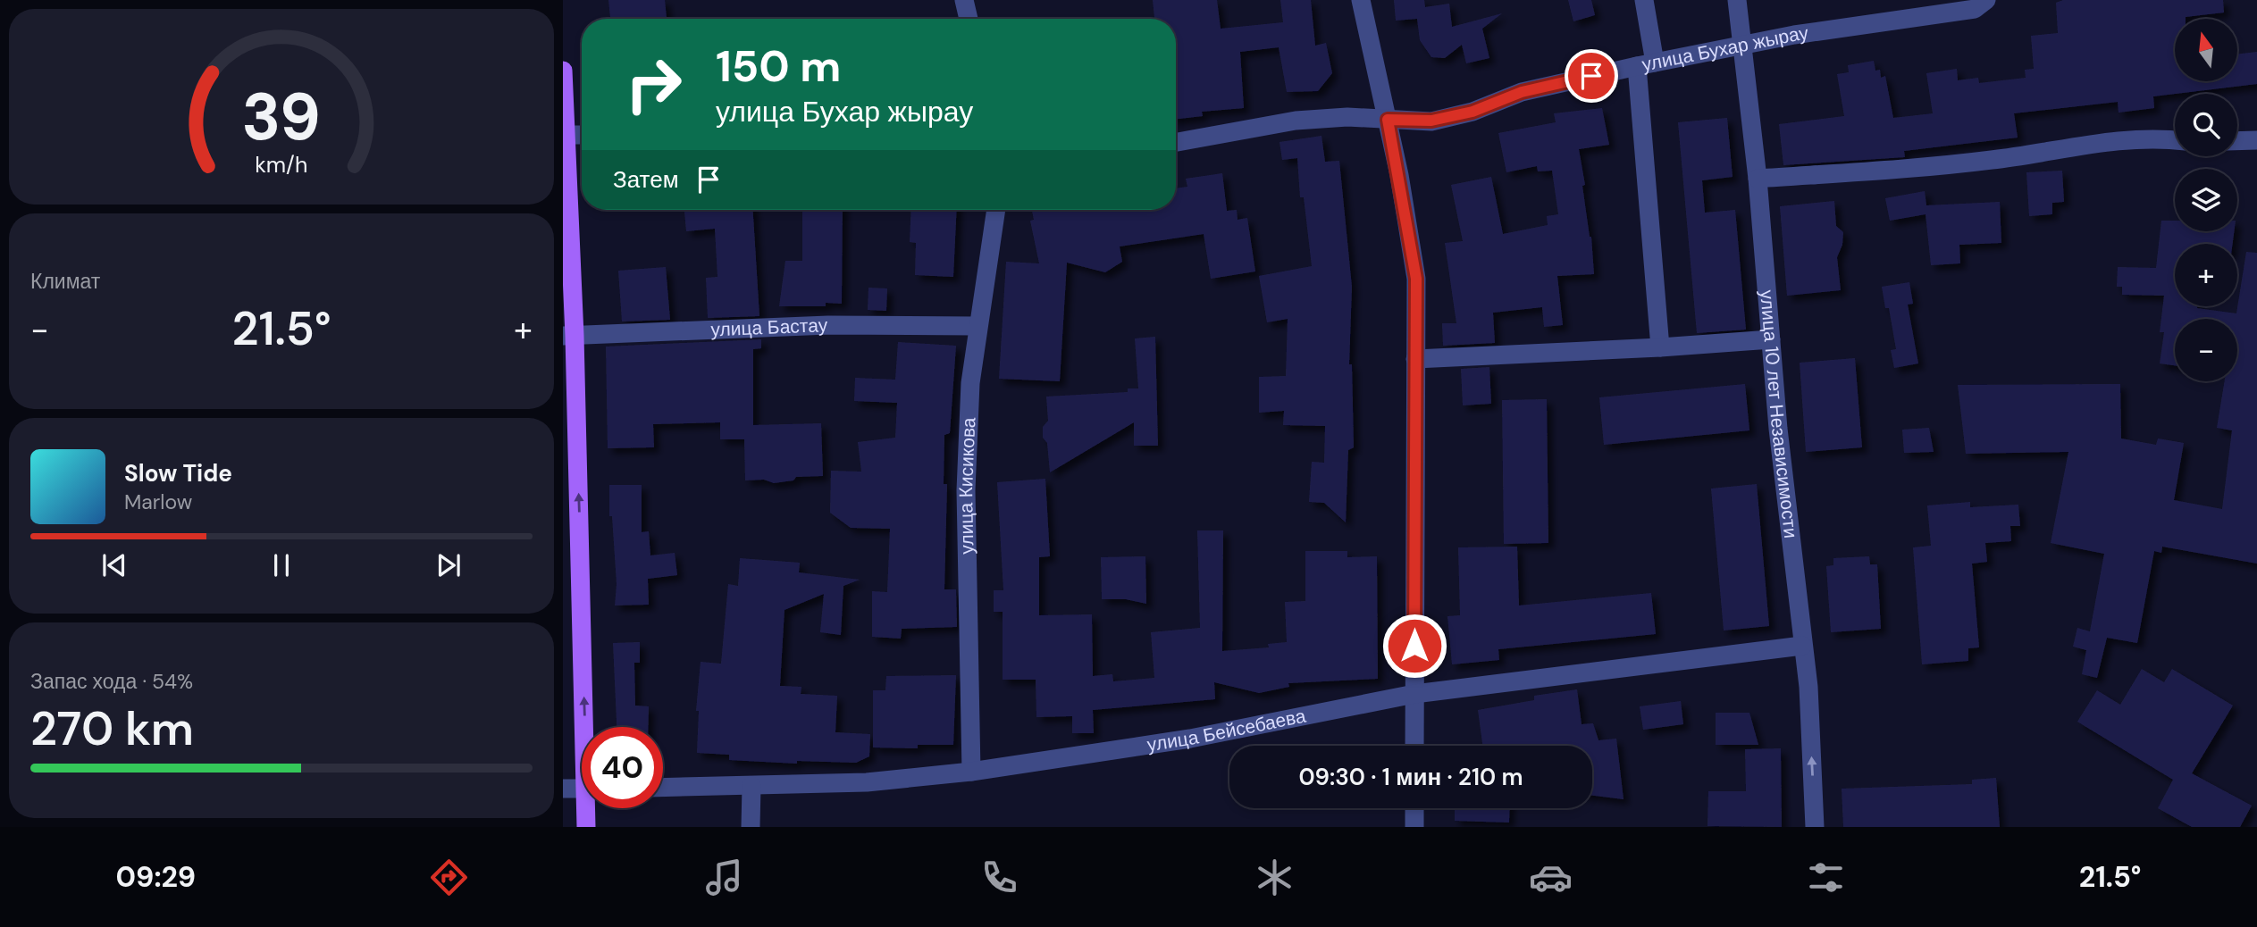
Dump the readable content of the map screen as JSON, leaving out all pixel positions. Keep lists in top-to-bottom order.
{
  "streets": {
    "street": [
      "улица Бухар жырау",
      "улица Бастау",
      "улица 10 лет Независимости",
      "улица Кисикова",
      "улица Бейсебаева"
    ]
  },
  "crossings": [
    ["улица Бухар жырау", "улица 10 лет Независимости"],
    ["улица Бастау", "улица Кисикова"],
    ["улица 10 лет Независимости", "улица Бейсебаева"],
    ["улица Кисикова", "улица Бейсебаева"]
  ],
  "north": "top",
  "page": {
    "map_buttons": ["+", "−"],
    "turn": ["150 m", "улица Бухар жырау"],
    "then": "Затем",
    "tile": [
      "Климат",
      ["Запас хода · 54%", "270 km"]
    ],
    "heat": ["−", "21.5°", "+"],
    "song": ["Slow Tide", "Marlow"],
    "limit": "40",
    "trip": "09:30 · 1 мин · 210 m",
    "tabs": ["09:29", "21.5°"],
    "gauge": ["39", "km/h"]
  }
}
